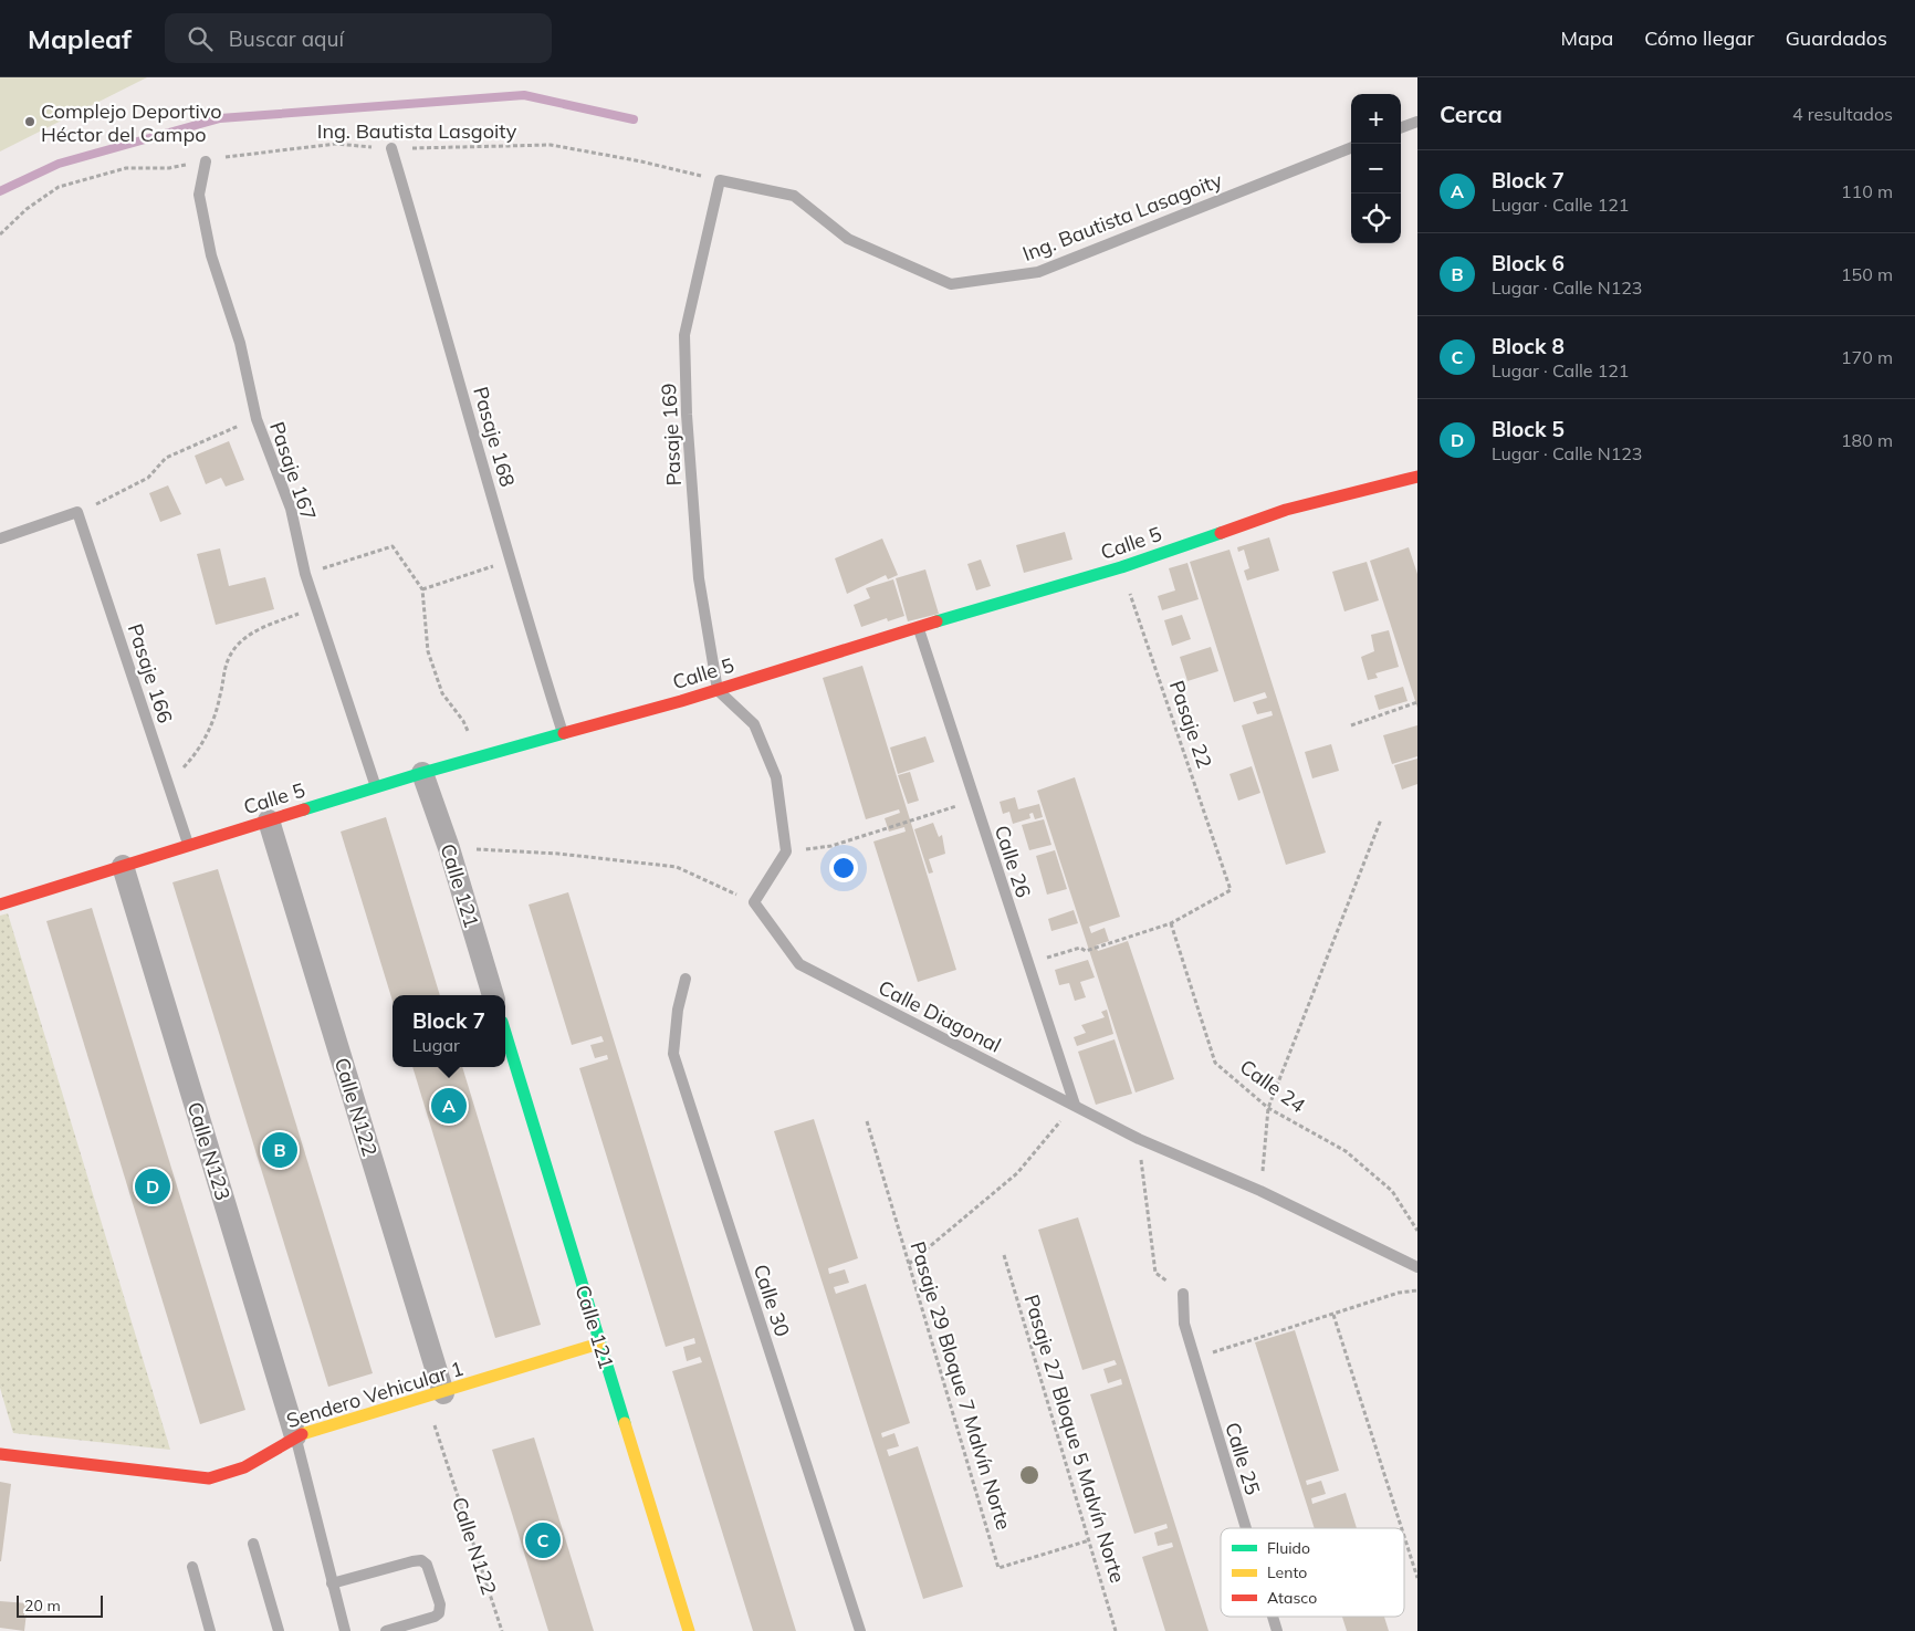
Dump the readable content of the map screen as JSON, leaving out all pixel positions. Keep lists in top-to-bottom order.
{
  "streets": {
    "street": [
      "Calle 5",
      "Calle 121",
      "Calle N122",
      "Calle N123",
      "Sendero Vehicular 1"
    ],
    "lane": [
      "Ing. Bautista Lasagoity",
      "Pasaje 169",
      "Pasaje 168",
      "Pasaje 167",
      "Pasaje 166",
      "Calle 26",
      "Calle Diagonal",
      "Calle 30",
      "Calle 25"
    ],
    "path": [
      "Ing. Bautista Lasgoity",
      "Pasaje 22",
      "Calle 24",
      "Pasaje 29 Bloque 7 Malvín Norte",
      "Pasaje 27 Bloque 5 Malvín Norte"
    ]
  },
  "crossings": [
    ["Ing. Bautista Lasgoity", "Ing. Bautista Lasagoity"],
    ["Ing. Bautista Lasgoity", "Pasaje 169"],
    ["Ing. Bautista Lasgoity", "Pasaje 168"],
    ["Ing. Bautista Lasgoity", "Pasaje 167"],
    ["Ing. Bautista Lasagoity", "Pasaje 169"],
    ["Pasaje 169", "Calle 5"],
    ["Pasaje 168", "Calle 5"],
    ["Pasaje 167", "Calle 5"],
    ["Calle 5", "Pasaje 166"],
    ["Calle 5", "Pasaje 22"],
    ["Calle 5", "Calle 26"],
    ["Calle 5", "Calle 121"],
    ["Calle 5", "Calle N122"],
    ["Calle 5", "Calle N123"],
    ["Pasaje 22", "Calle 24"],
    ["Calle 26", "Calle Diagonal"],
    ["Calle 121", "Sendero Vehicular 1"],
    ["Calle N122", "Sendero Vehicular 1"],
    ["Calle N123", "Sendero Vehicular 1"],
    ["Pasaje 29 Bloque 7 Malvín Norte", "Pasaje 27 Bloque 5 Malvín Norte"]
  ],
  "places": ["Complejo Deportivo Héctor del Campo"],
  "legend": ["Fluido", "Lento", "Atasco"],
  "scale_bar": "20 m",
  "page": {
    "header": "Mapleaf",
    "search": "Buscar aquí",
    "nav": ["Mapa", "Cómo llegar", "Guardados"],
    "heading": ["Cerca", "4 resultados"],
    "map_buttons": ["+", "−"],
    "list": [
      {
        "mark": "A",
        "name": "Block 7",
        "note": "Lugar · Calle 121",
        "value": "110 m"
      },
      {
        "mark": "B",
        "name": "Block 6",
        "note": "Lugar · Calle N123",
        "value": "150 m"
      },
      {
        "mark": "C",
        "name": "Block 8",
        "note": "Lugar · Calle 121",
        "value": "170 m"
      },
      {
        "mark": "D",
        "name": "Block 5",
        "note": "Lugar · Calle N123",
        "value": "180 m"
      }
    ],
    "popup": ["Block 7", "Lugar"],
    "pins": [
      "A",
      "B",
      "D",
      "C"
    ],
    "scale": "20 m"
  }
}
